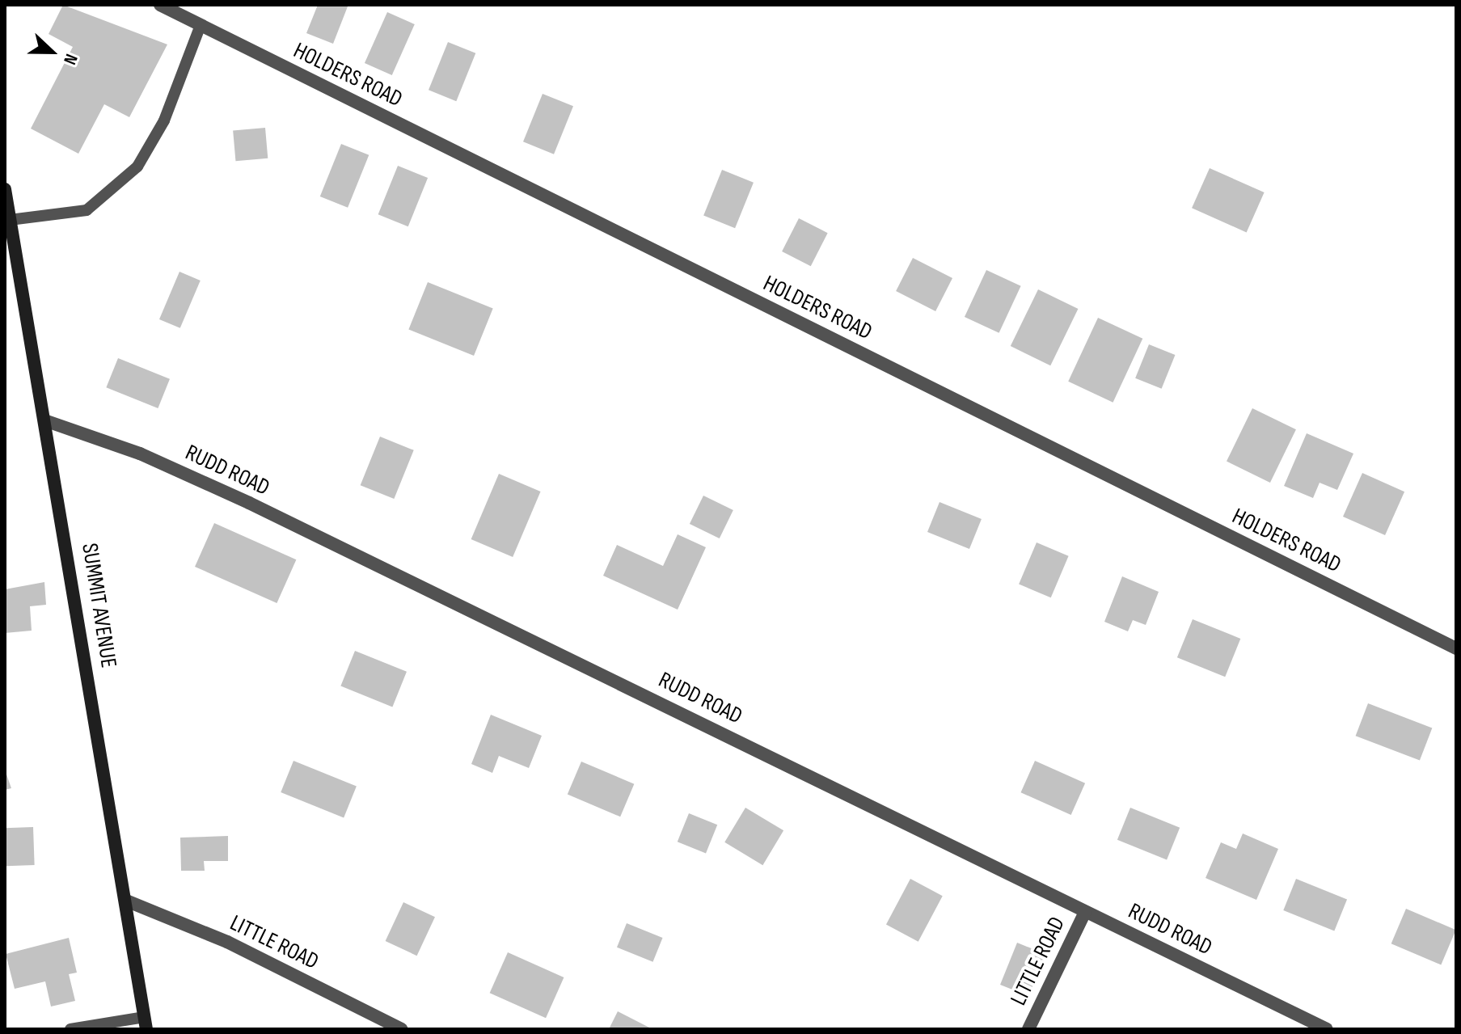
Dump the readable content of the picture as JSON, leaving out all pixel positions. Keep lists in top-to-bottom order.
{
  "streets": {
    "main road": ["SUMMIT AVENUE"],
    "street": ["HOLDERS ROAD", "RUDD ROAD", "LITTLE ROAD"]
  },
  "crossings": [
    ["RUDD ROAD", "SUMMIT AVENUE"],
    ["RUDD ROAD", "LITTLE ROAD"],
    ["SUMMIT AVENUE", "LITTLE ROAD"]
  ],
  "north": "right"
}
